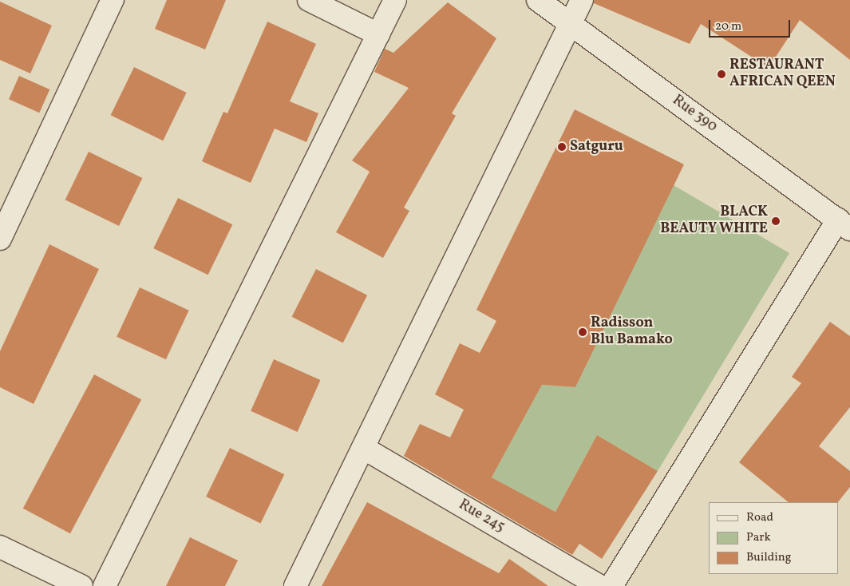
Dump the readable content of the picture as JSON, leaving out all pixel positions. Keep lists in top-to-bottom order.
{
  "streets": {
    "street": ["Rue 390", "Rue 245"]
  },
  "places": [
    "RESTAURANT AFRICAN QEEN",
    "Satguru",
    "BLACK BEAUTY WHITE",
    "Radisson Blu Bamako"
  ],
  "legend": ["Road", "Park", "Building"],
  "scale_bar": "20 m"
}
